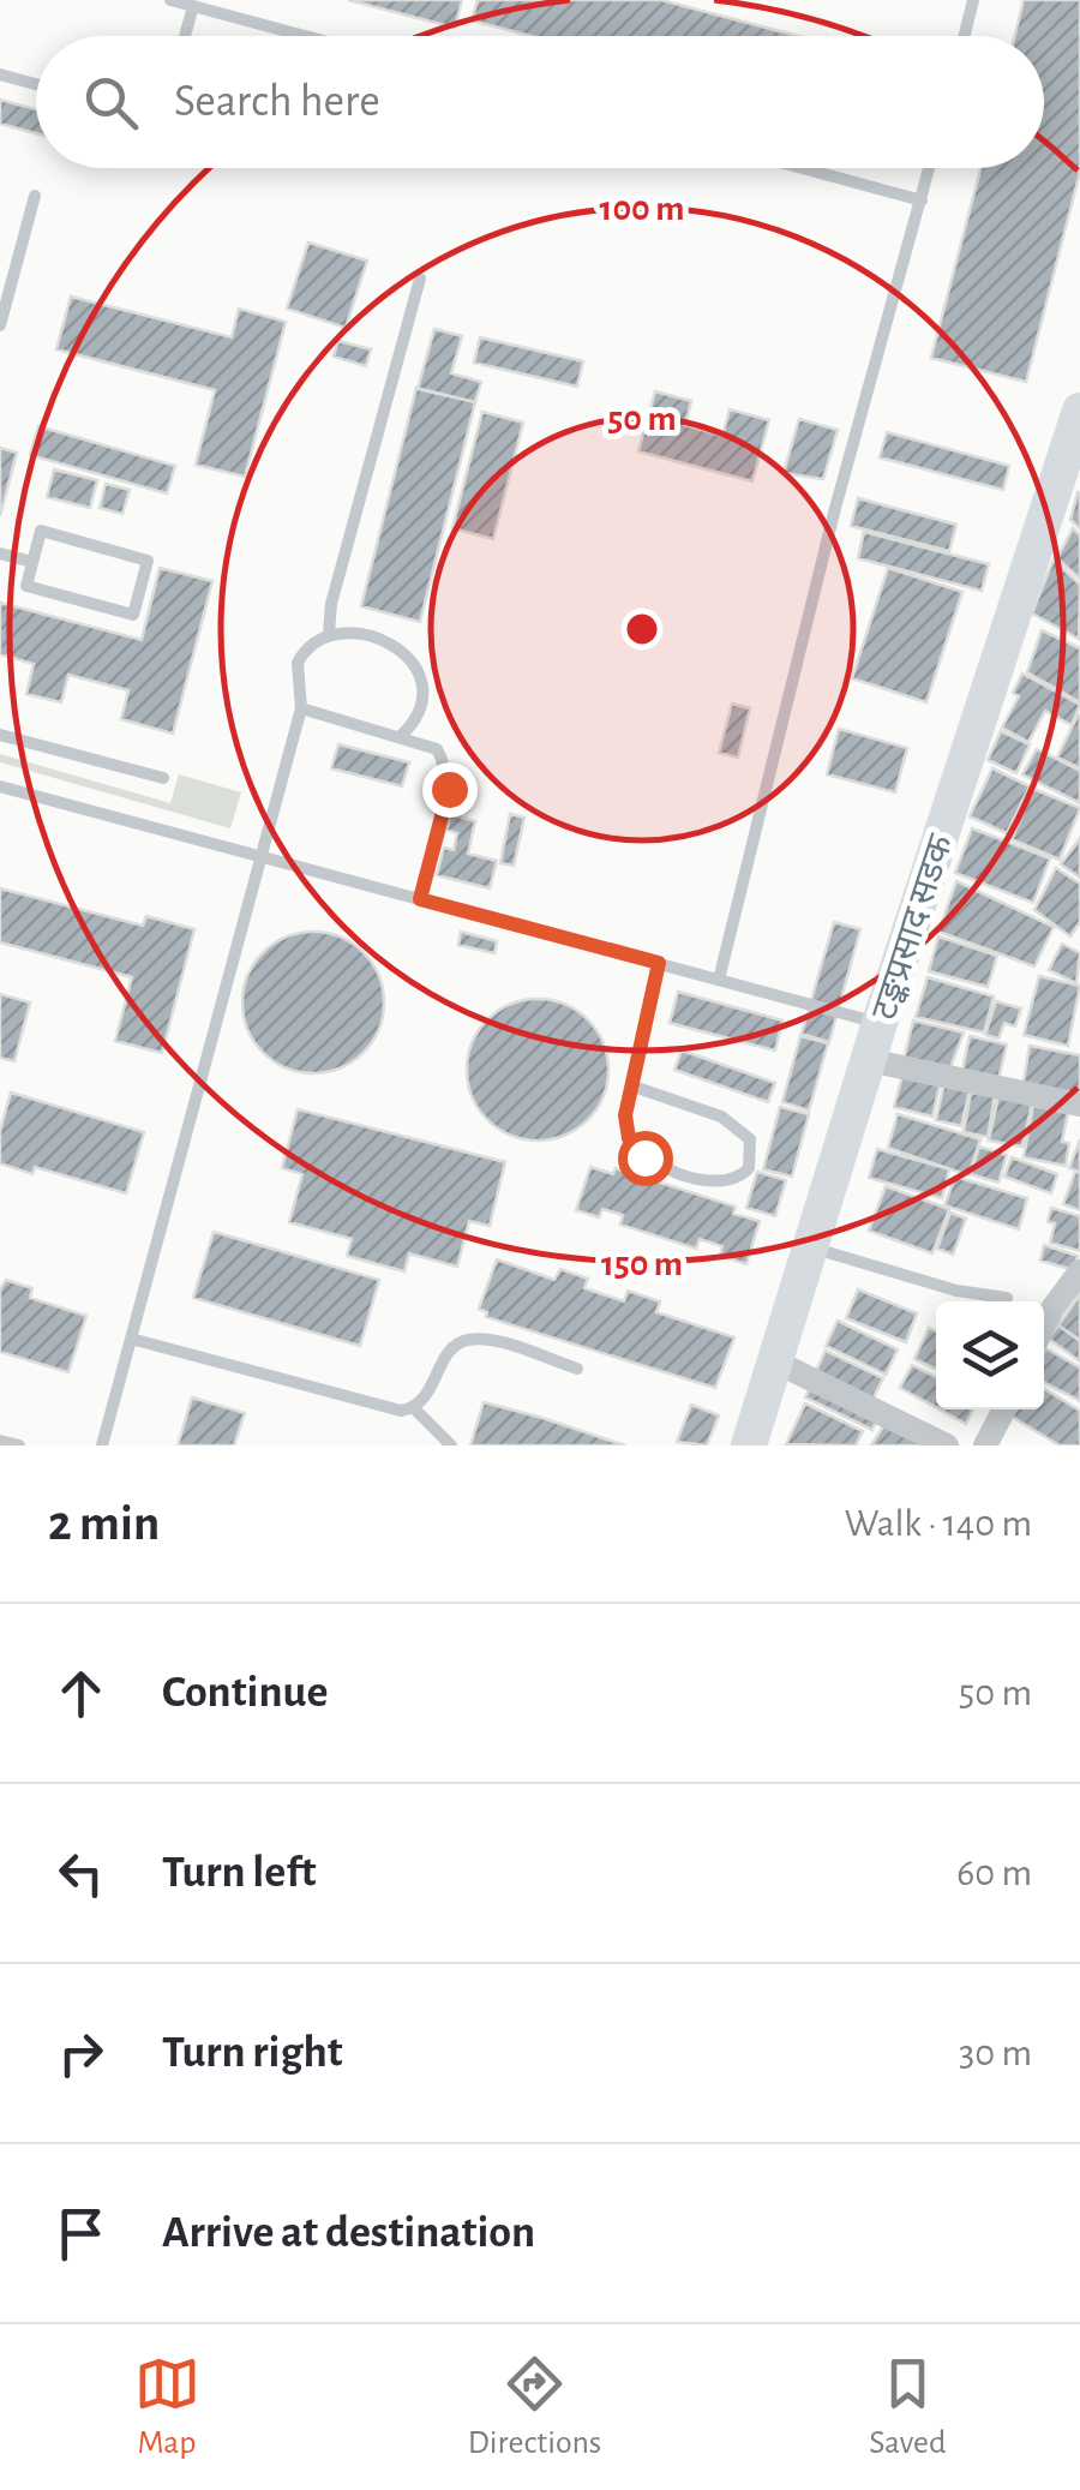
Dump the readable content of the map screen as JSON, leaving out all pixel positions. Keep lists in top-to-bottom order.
{
  "streets": {
    "street": ["टङ्कप्रसाद सडक"]
  },
  "page": {
    "search": "Search here",
    "heading": ["2 min", "Walk · 140 m"],
    "list": [
      ["Continue", "50 m"],
      ["Turn left", "60 m"],
      ["Turn right", "30 m"],
      "Arrive at destination"
    ],
    "nav": ["Map", "Directions", "Saved"]
  },
  "rings": ["100 m", "50 m", "150 m"]
}
